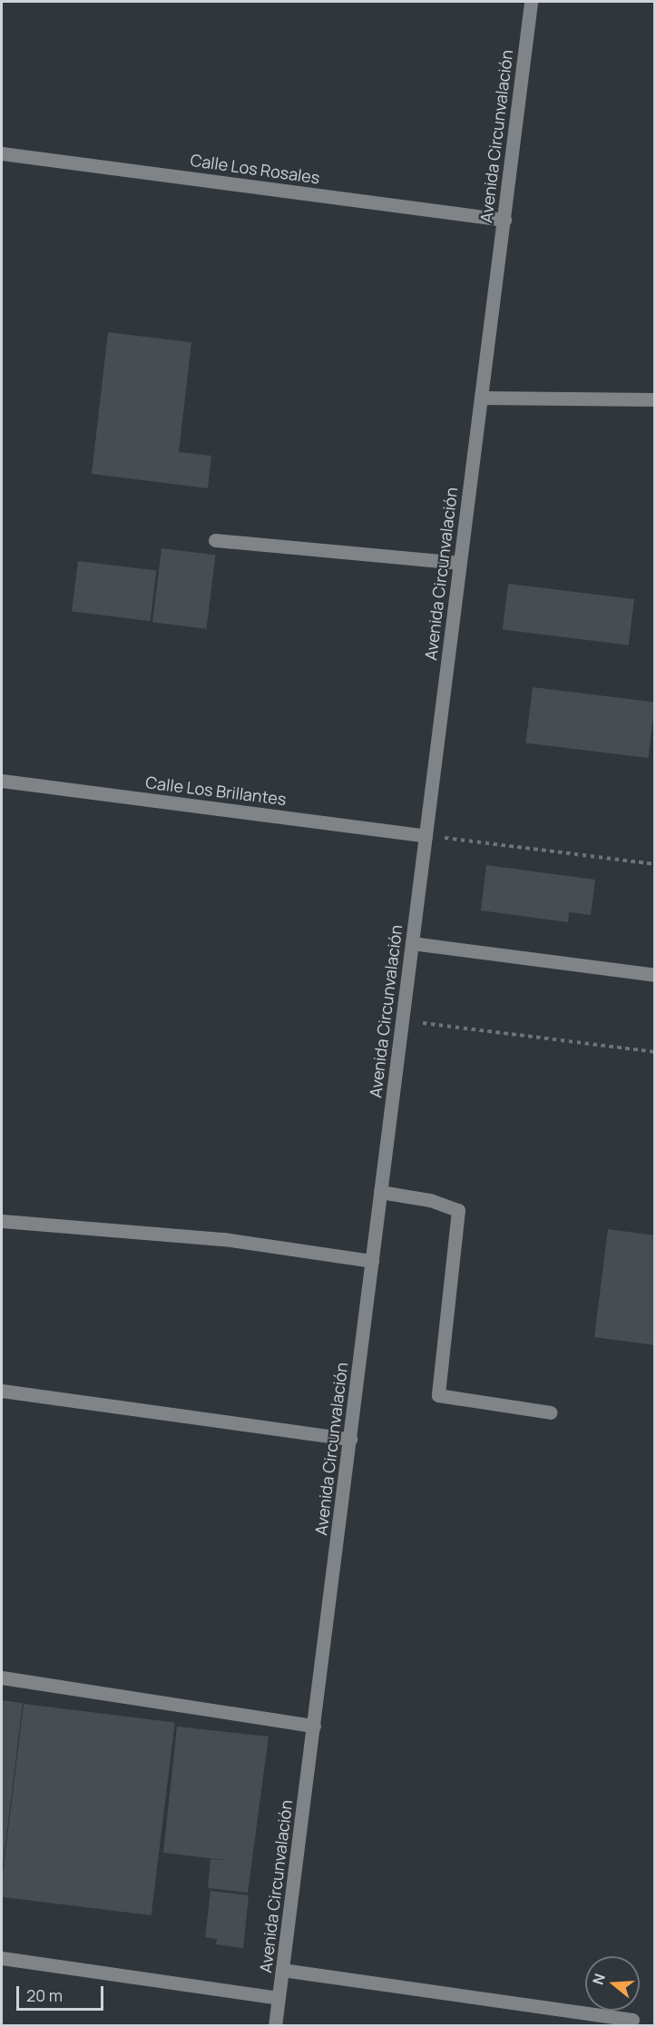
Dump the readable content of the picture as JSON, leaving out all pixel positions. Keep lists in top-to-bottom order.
{
  "streets": {
    "street": ["Avenida Circunvalación", "Calle Los Rosales", "Calle Los Brillantes"]
  },
  "crossings": [
    ["Avenida Circunvalación", "Calle Los Rosales"],
    ["Avenida Circunvalación", "Calle Los Brillantes"]
  ],
  "scale_bar": "20 m",
  "north": "left"
}
